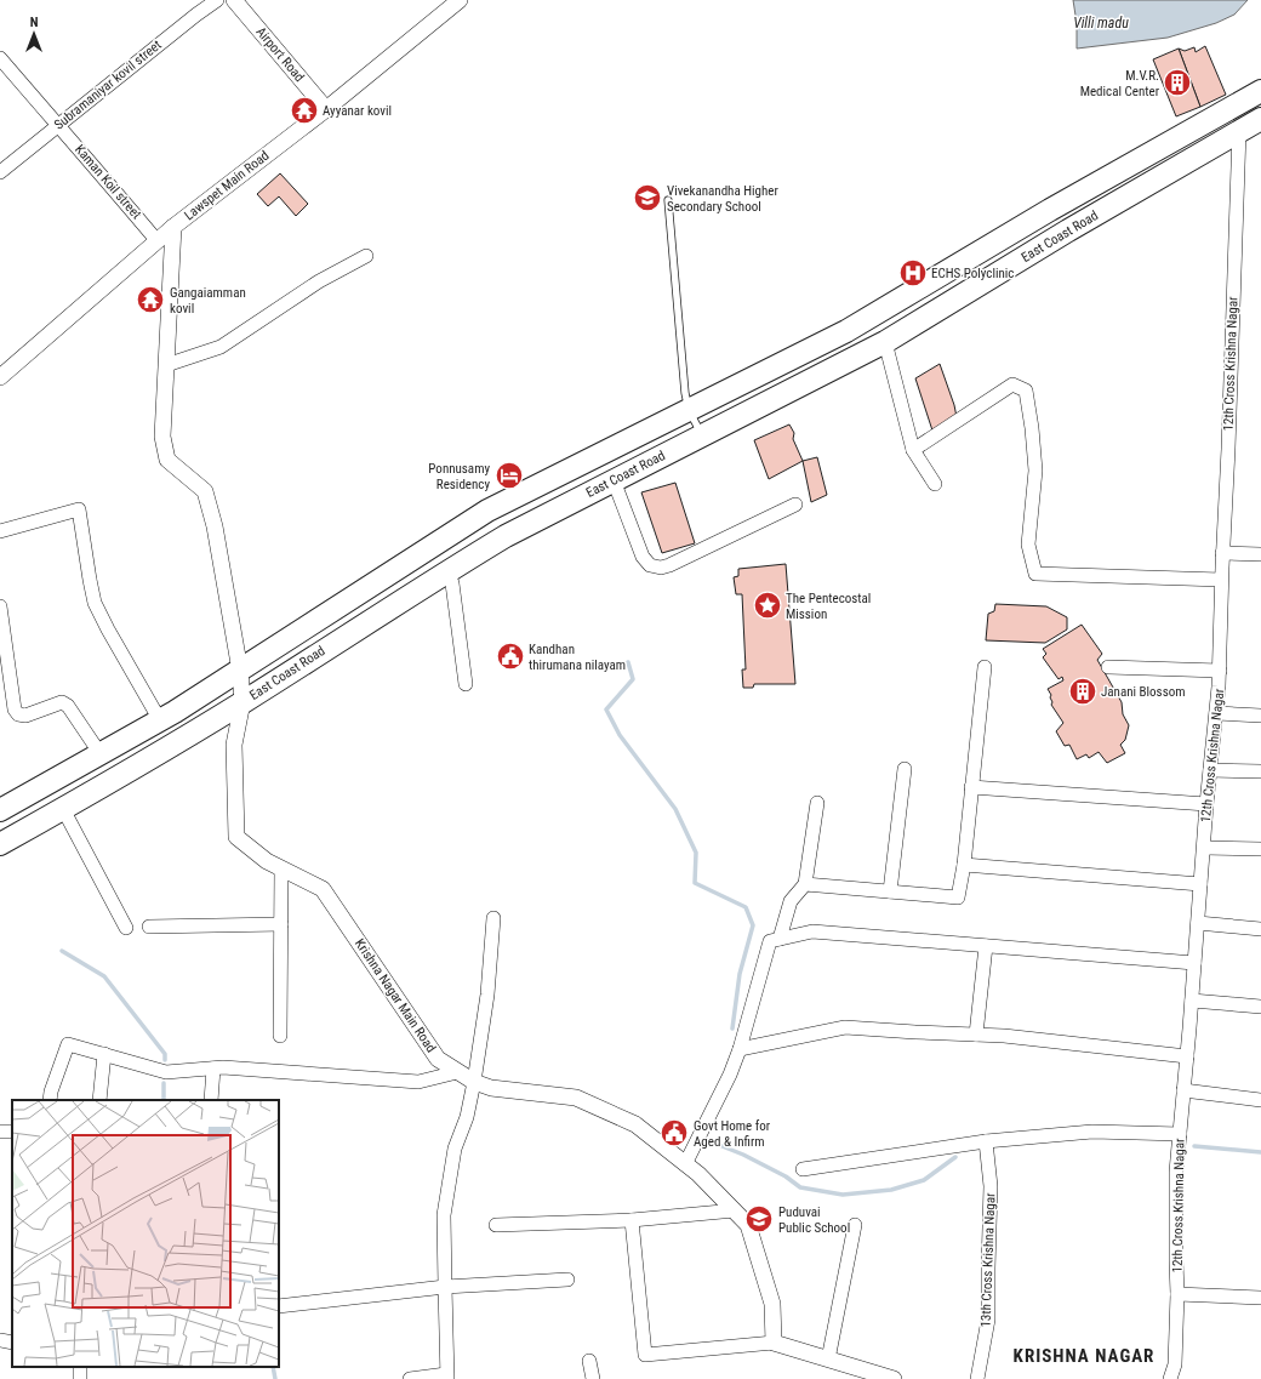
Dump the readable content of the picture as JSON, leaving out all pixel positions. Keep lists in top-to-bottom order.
{
  "streets": {
    "highway": ["East Coast Road"],
    "street": [
      "Airport Road",
      "Subramaniyar kovil street",
      "Kaman Koil street",
      "Lawspet Main Road",
      "12th Cross Krishna Nagar",
      "Krishna Nagar Main Road",
      "13th Cross Krishna Nagar"
    ]
  },
  "crossings": [
    ["Airport Road", "Lawspet Main Road"],
    ["Subramaniyar kovil street", "Kaman Koil street"],
    ["Kaman Koil street", "Lawspet Main Road"],
    ["East Coast Road", "12th Cross Krishna Nagar"],
    ["East Coast Road", "Krishna Nagar Main Road"]
  ],
  "districts": ["KRISHNA NAGAR"],
  "water": ["Villi madu"],
  "places": {
    "building": ["M.V.R. Medical Center", "Janani Blossom"],
    "temple": ["Ayyanar kovil", "Gangaiamman kovil"],
    "school or university": ["Vivekanandha Higher Secondary School", "Puduvai Public School"],
    "hospital": ["ECHS Polyclinic"],
    "hotel": ["Ponnusamy Residency"],
    "place": ["The Pentecostal Mission"],
    "public building": ["Kandhan thirumana nilayam", "Govt Home for Aged & Infirm"]
  },
  "north": "top"
}
